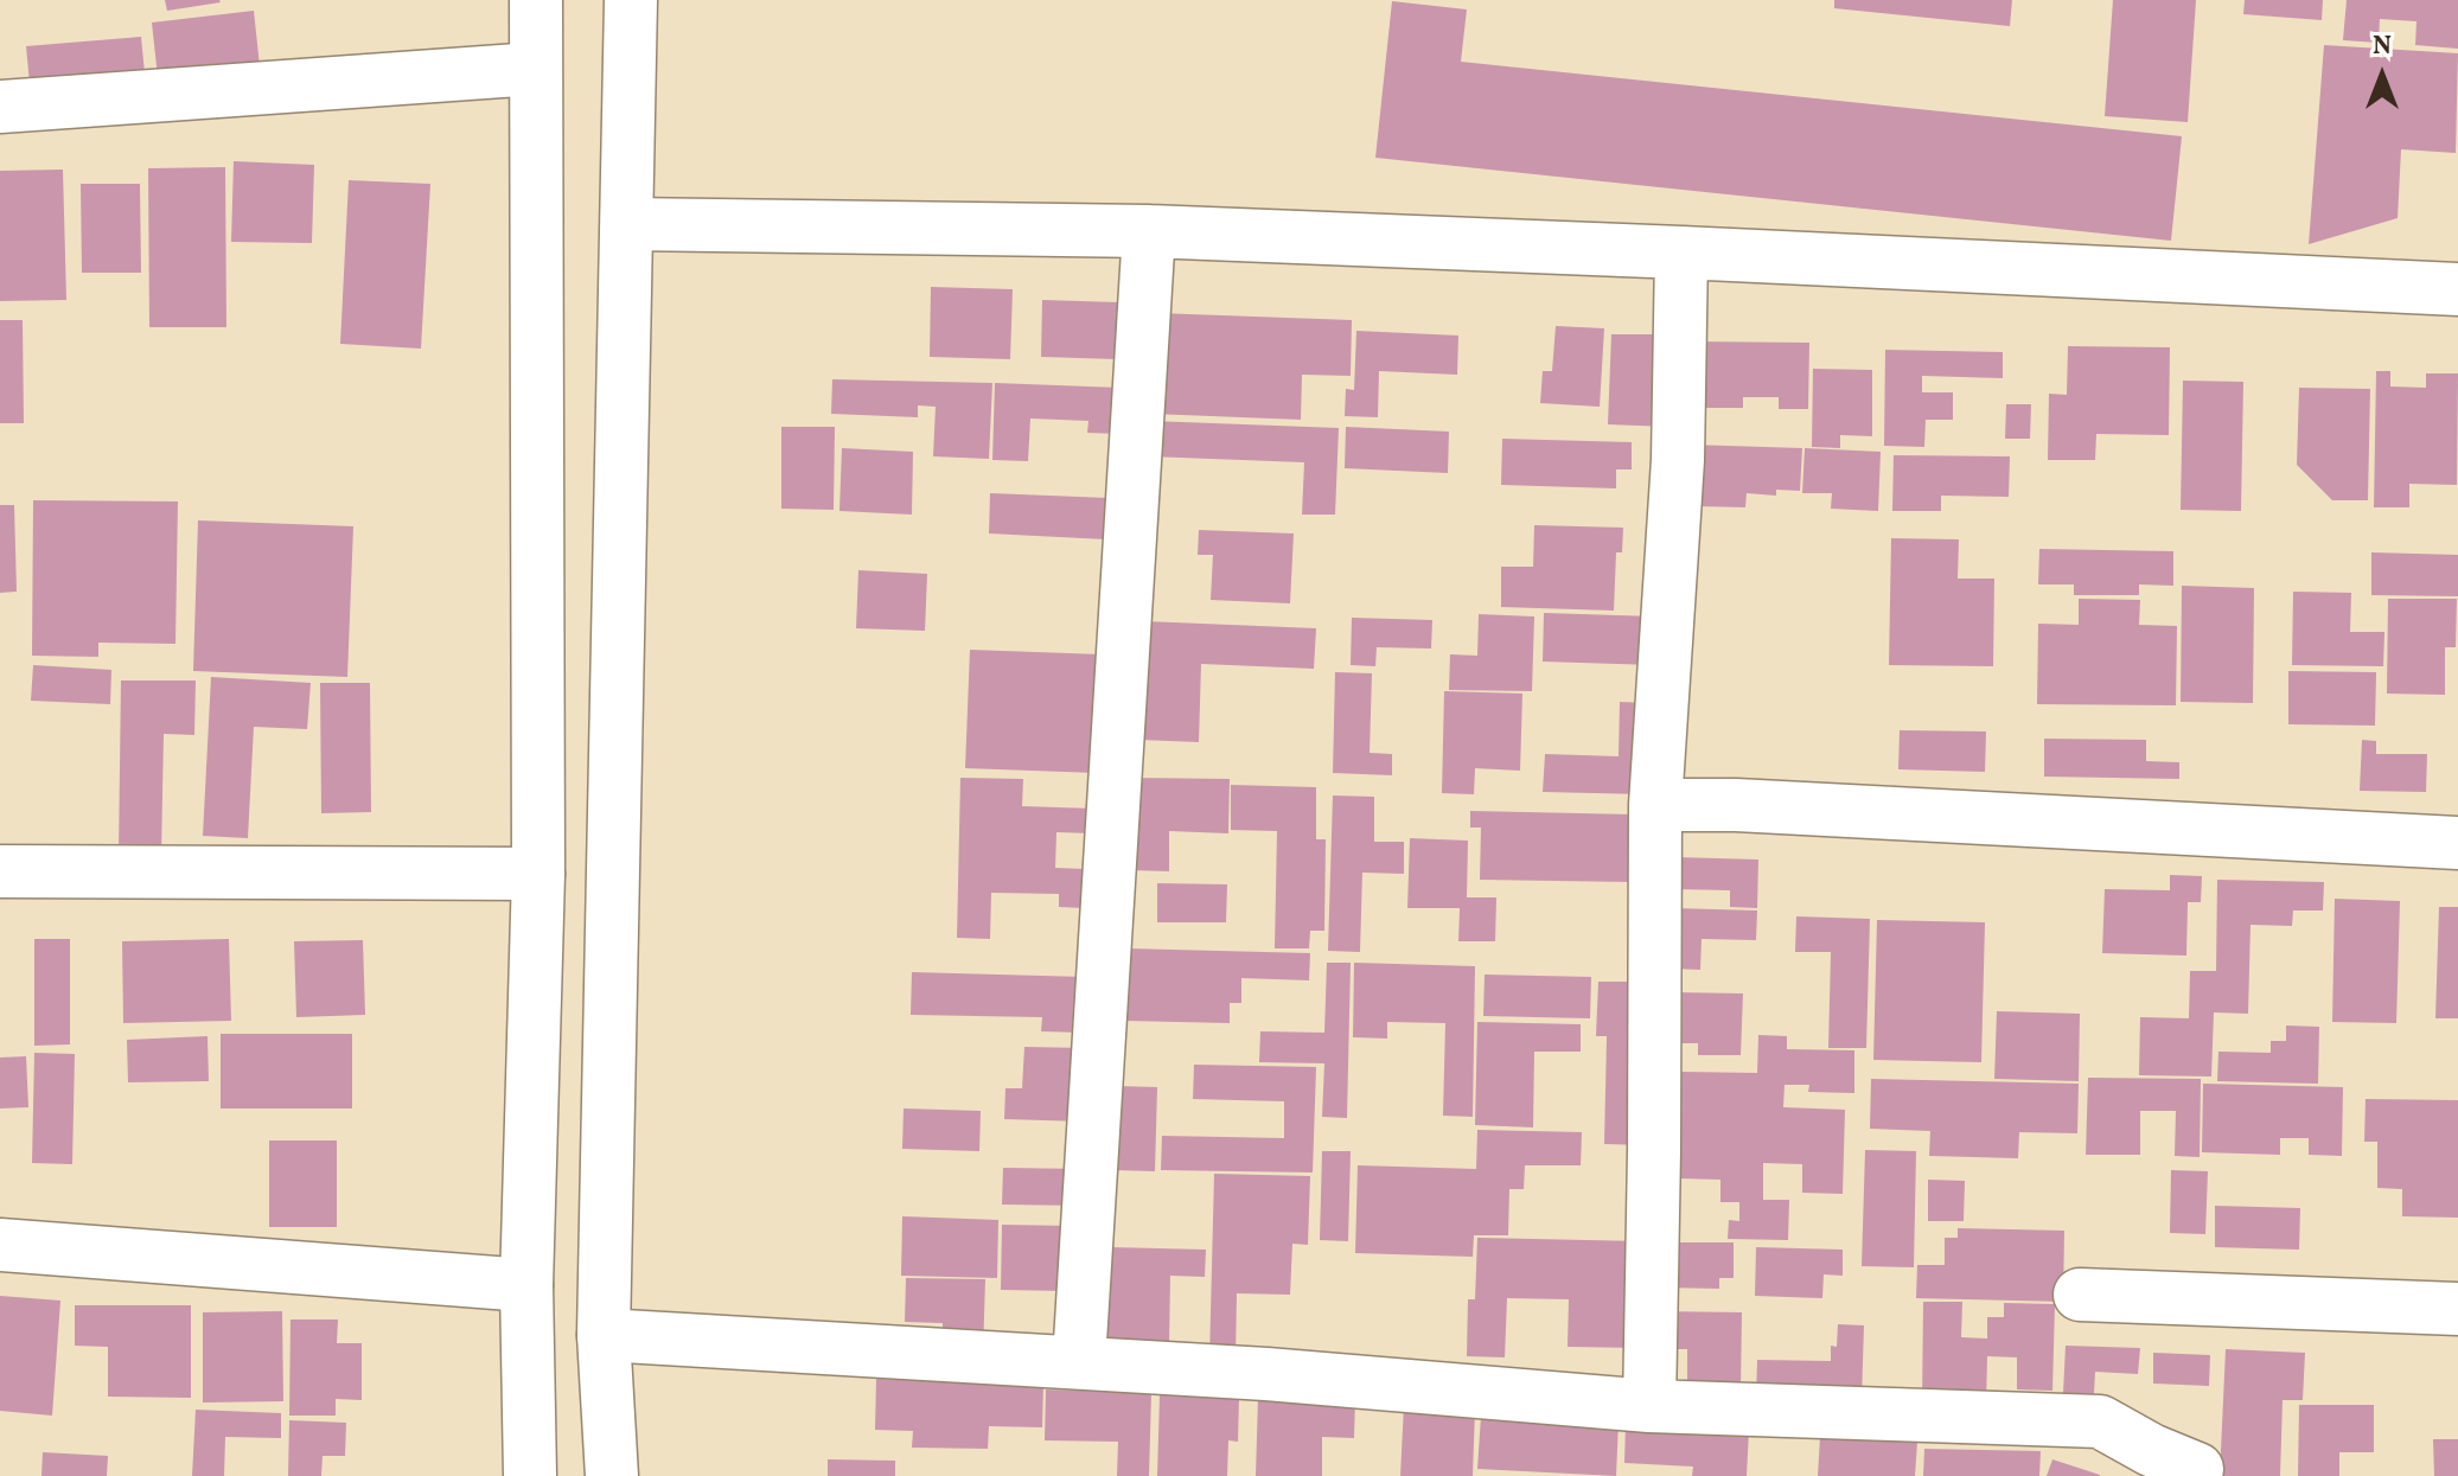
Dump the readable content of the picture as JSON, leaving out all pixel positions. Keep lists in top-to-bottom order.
{
  "north": "top"
}
